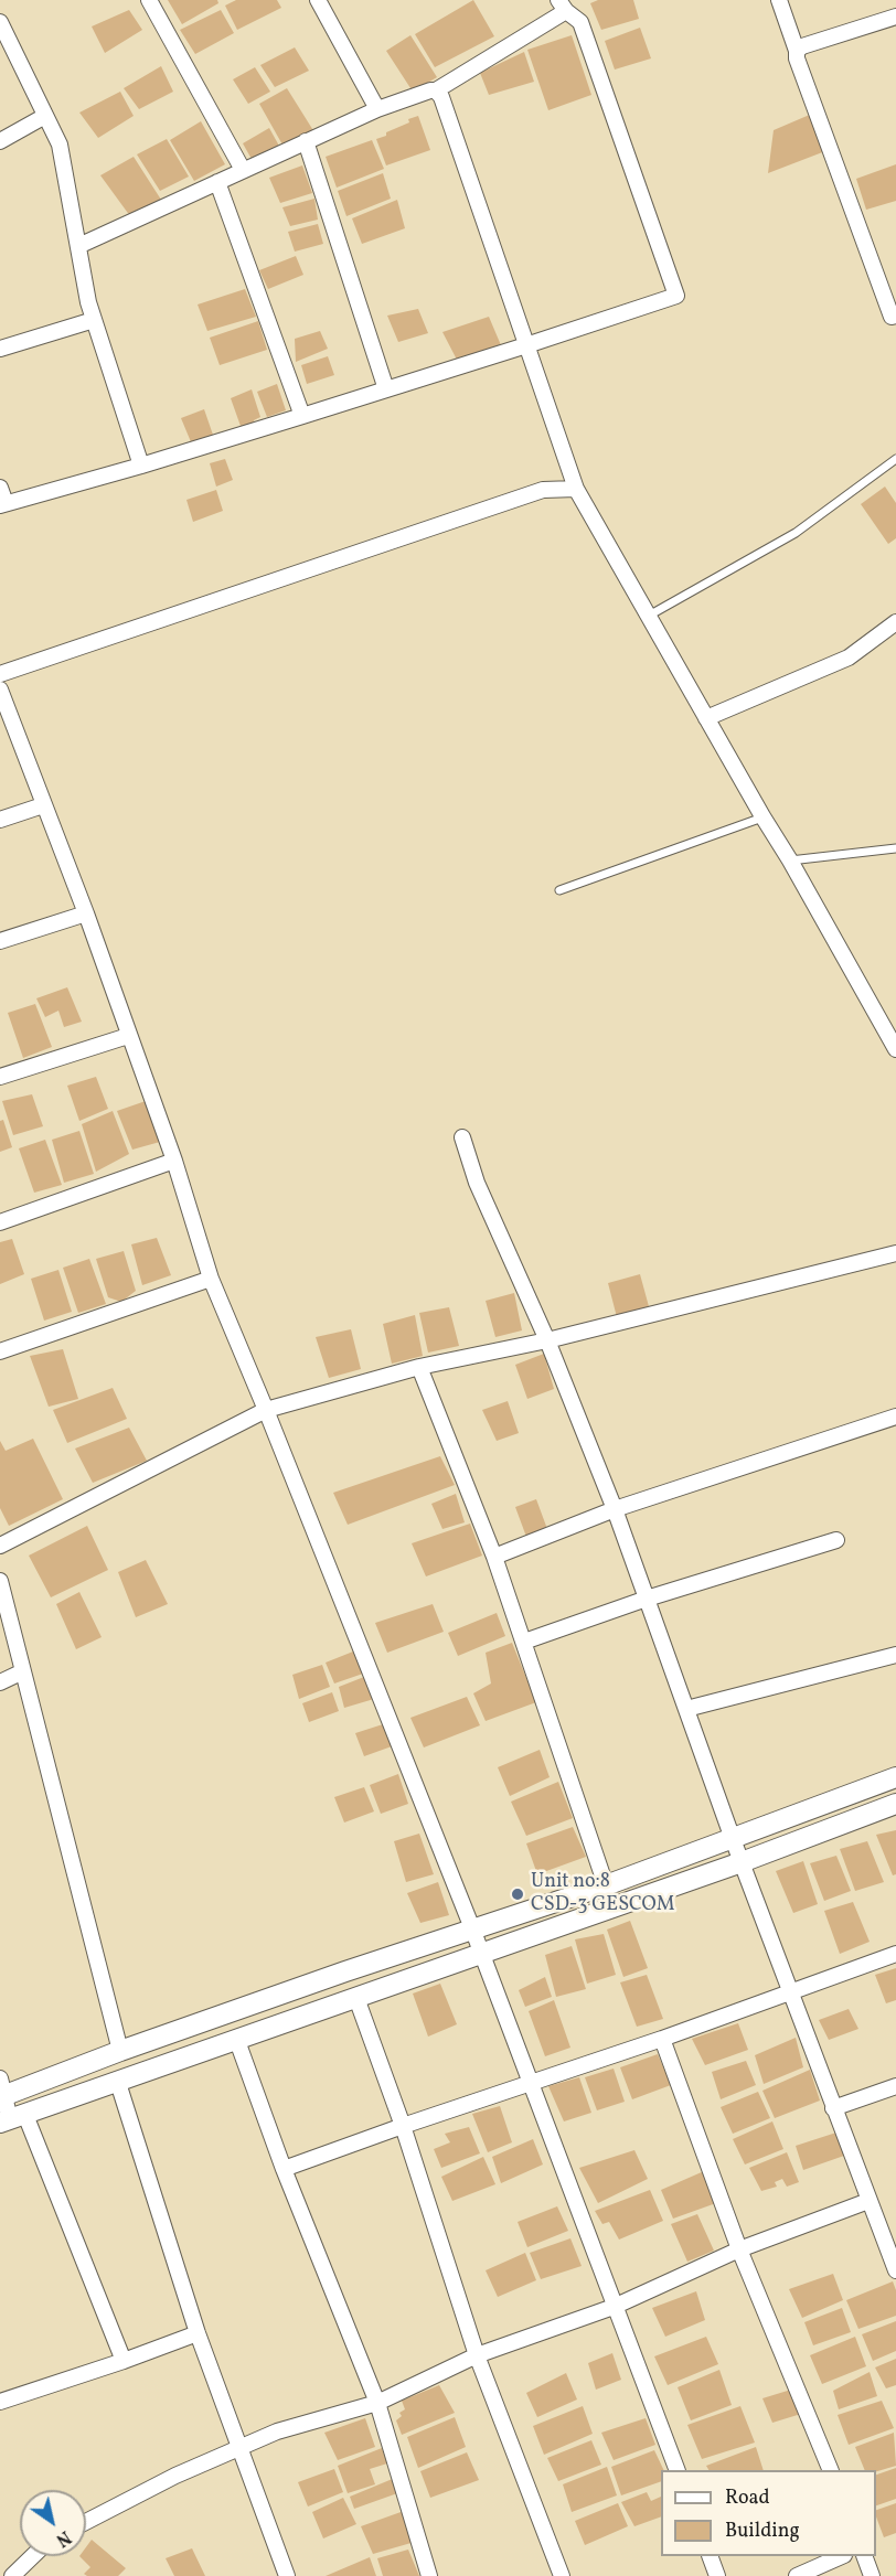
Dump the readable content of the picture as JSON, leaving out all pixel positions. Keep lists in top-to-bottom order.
{
  "places": ["Unit no:8 CSD-3 GESCOM"],
  "legend": ["Road", "Building"],
  "north": "bottom right"
}
